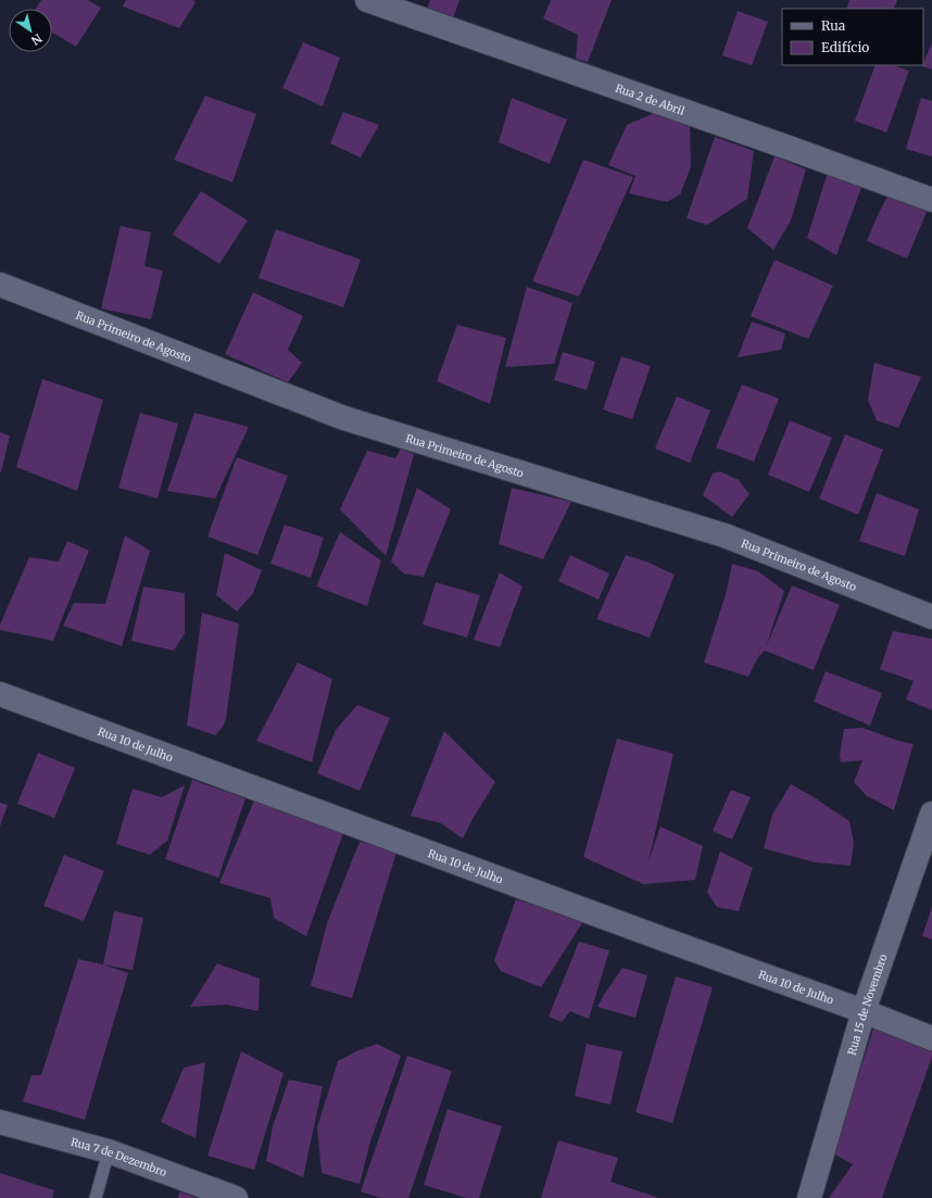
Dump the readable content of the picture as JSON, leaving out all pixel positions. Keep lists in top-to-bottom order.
{
  "streets": {
    "street": [
      "Rua 2 de Abril",
      "Rua Primeiro de Agosto",
      "Rua 10 de Julho",
      "Rua 15 de Novembro",
      "Rua 7 de Dezembro"
    ]
  },
  "crossings": [
    ["Rua 10 de Julho", "Rua 15 de Novembro"]
  ],
  "legend": ["Rua", "Edifício"],
  "north": "bottom right"
}
